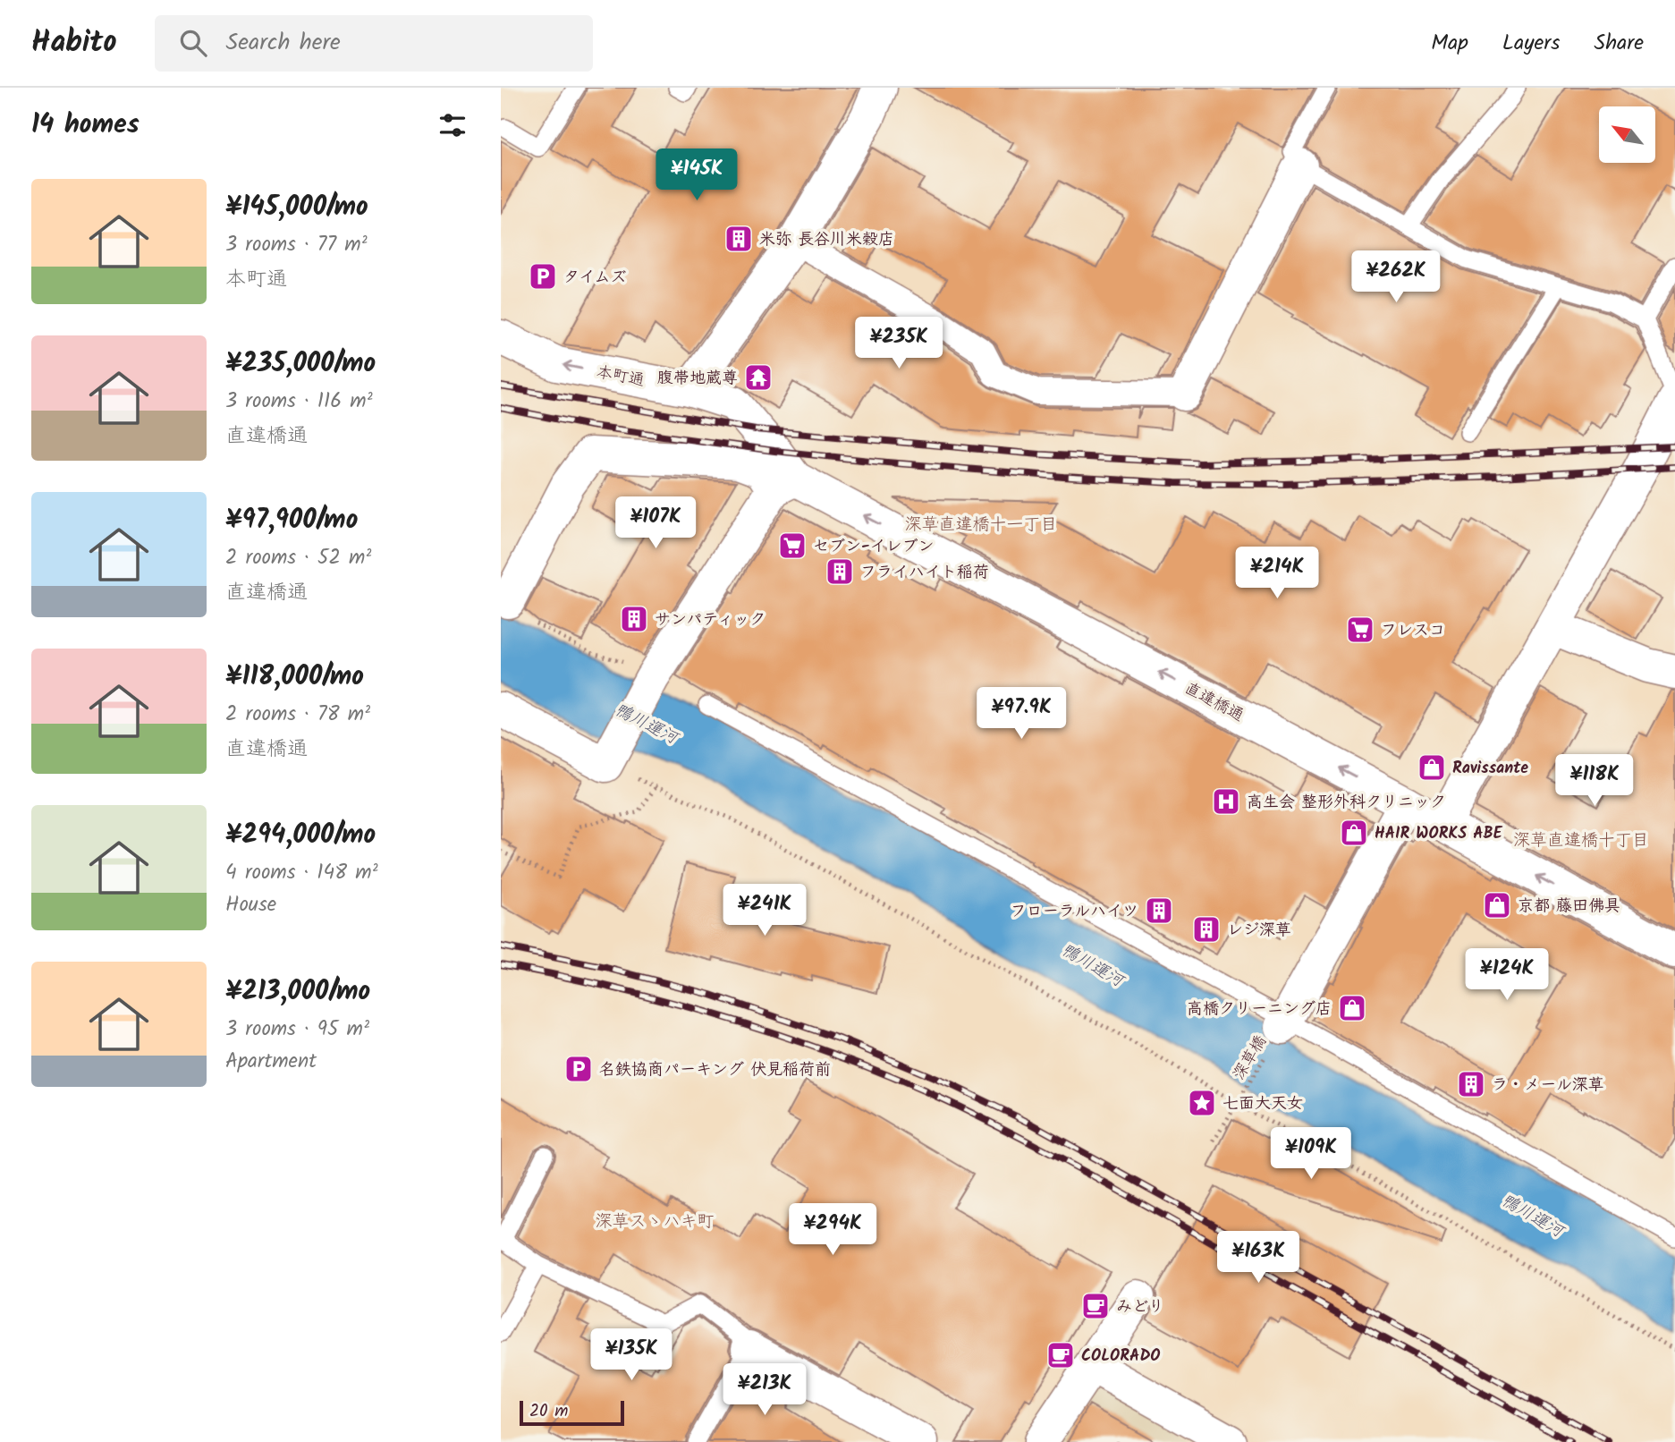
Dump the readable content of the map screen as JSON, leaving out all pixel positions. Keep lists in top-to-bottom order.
{
  "streets": {
    "street": ["本町通", "直違橋通"],
    "path": ["深草橋"]
  },
  "crossings": [
    ["本町通", "直違橋通"]
  ],
  "one_way": ["本町通"],
  "districts": ["深草直違橋十一丁目", "深草直違橋十丁目", "深草スゝハキ町"],
  "water": ["鴨川運河"],
  "places": {
    "building": [
      "米弥 長谷川米穀店",
      "フライハイト稲荷",
      "サンパティック",
      "フローラルハイツ",
      "レジ深草",
      "ラ・メール深草"
    ],
    "parking": ["タイムズ", "名鉄協商パーキング 伏見稲荷前"],
    "temple": ["腹帯地蔵尊"],
    "supermarket": ["セブン-イレブン", "フレスコ"],
    "shop": [
      "Ravissante",
      "HAIR WORKS ABE",
      "京都 藤田佛具",
      "高橋クリーニング店"
    ],
    "hospital": ["高生会 整形外科クリニック"],
    "place": ["七面大天女"],
    "cafe": ["みどり", "COLORADO"]
  },
  "scale_bar": "20 m",
  "north": "top left",
  "page": {
    "header": "Habito",
    "search": "Search here",
    "nav": ["Map", "Layers", "Share"],
    "heading": "14 homes",
    "price": [
      "¥145K",
      "¥262K",
      "¥235K",
      "¥107K",
      "¥214K",
      "¥97.9K",
      "¥118K",
      "¥241K",
      "¥124K",
      "¥109K",
      "¥294K",
      "¥163K",
      "¥135K",
      "¥213K"
    ],
    "list": [
      {
        "name": "¥145,000/mo",
        "note": "3 rooms · 77 m² · 本町通"
      },
      {
        "name": "¥235,000/mo",
        "note": "3 rooms · 116 m² · 直違橋通"
      },
      {
        "name": "¥97,900/mo",
        "note": "2 rooms · 52 m² · 直違橋通"
      },
      {
        "name": "¥118,000/mo",
        "note": "2 rooms · 78 m² · 直違橋通"
      },
      {
        "name": "¥294,000/mo",
        "note": "4 rooms · 148 m² · House"
      },
      {
        "name": "¥213,000/mo",
        "note": "3 rooms · 95 m² · Apartment"
      }
    ],
    "scale": "20 m"
  }
}
